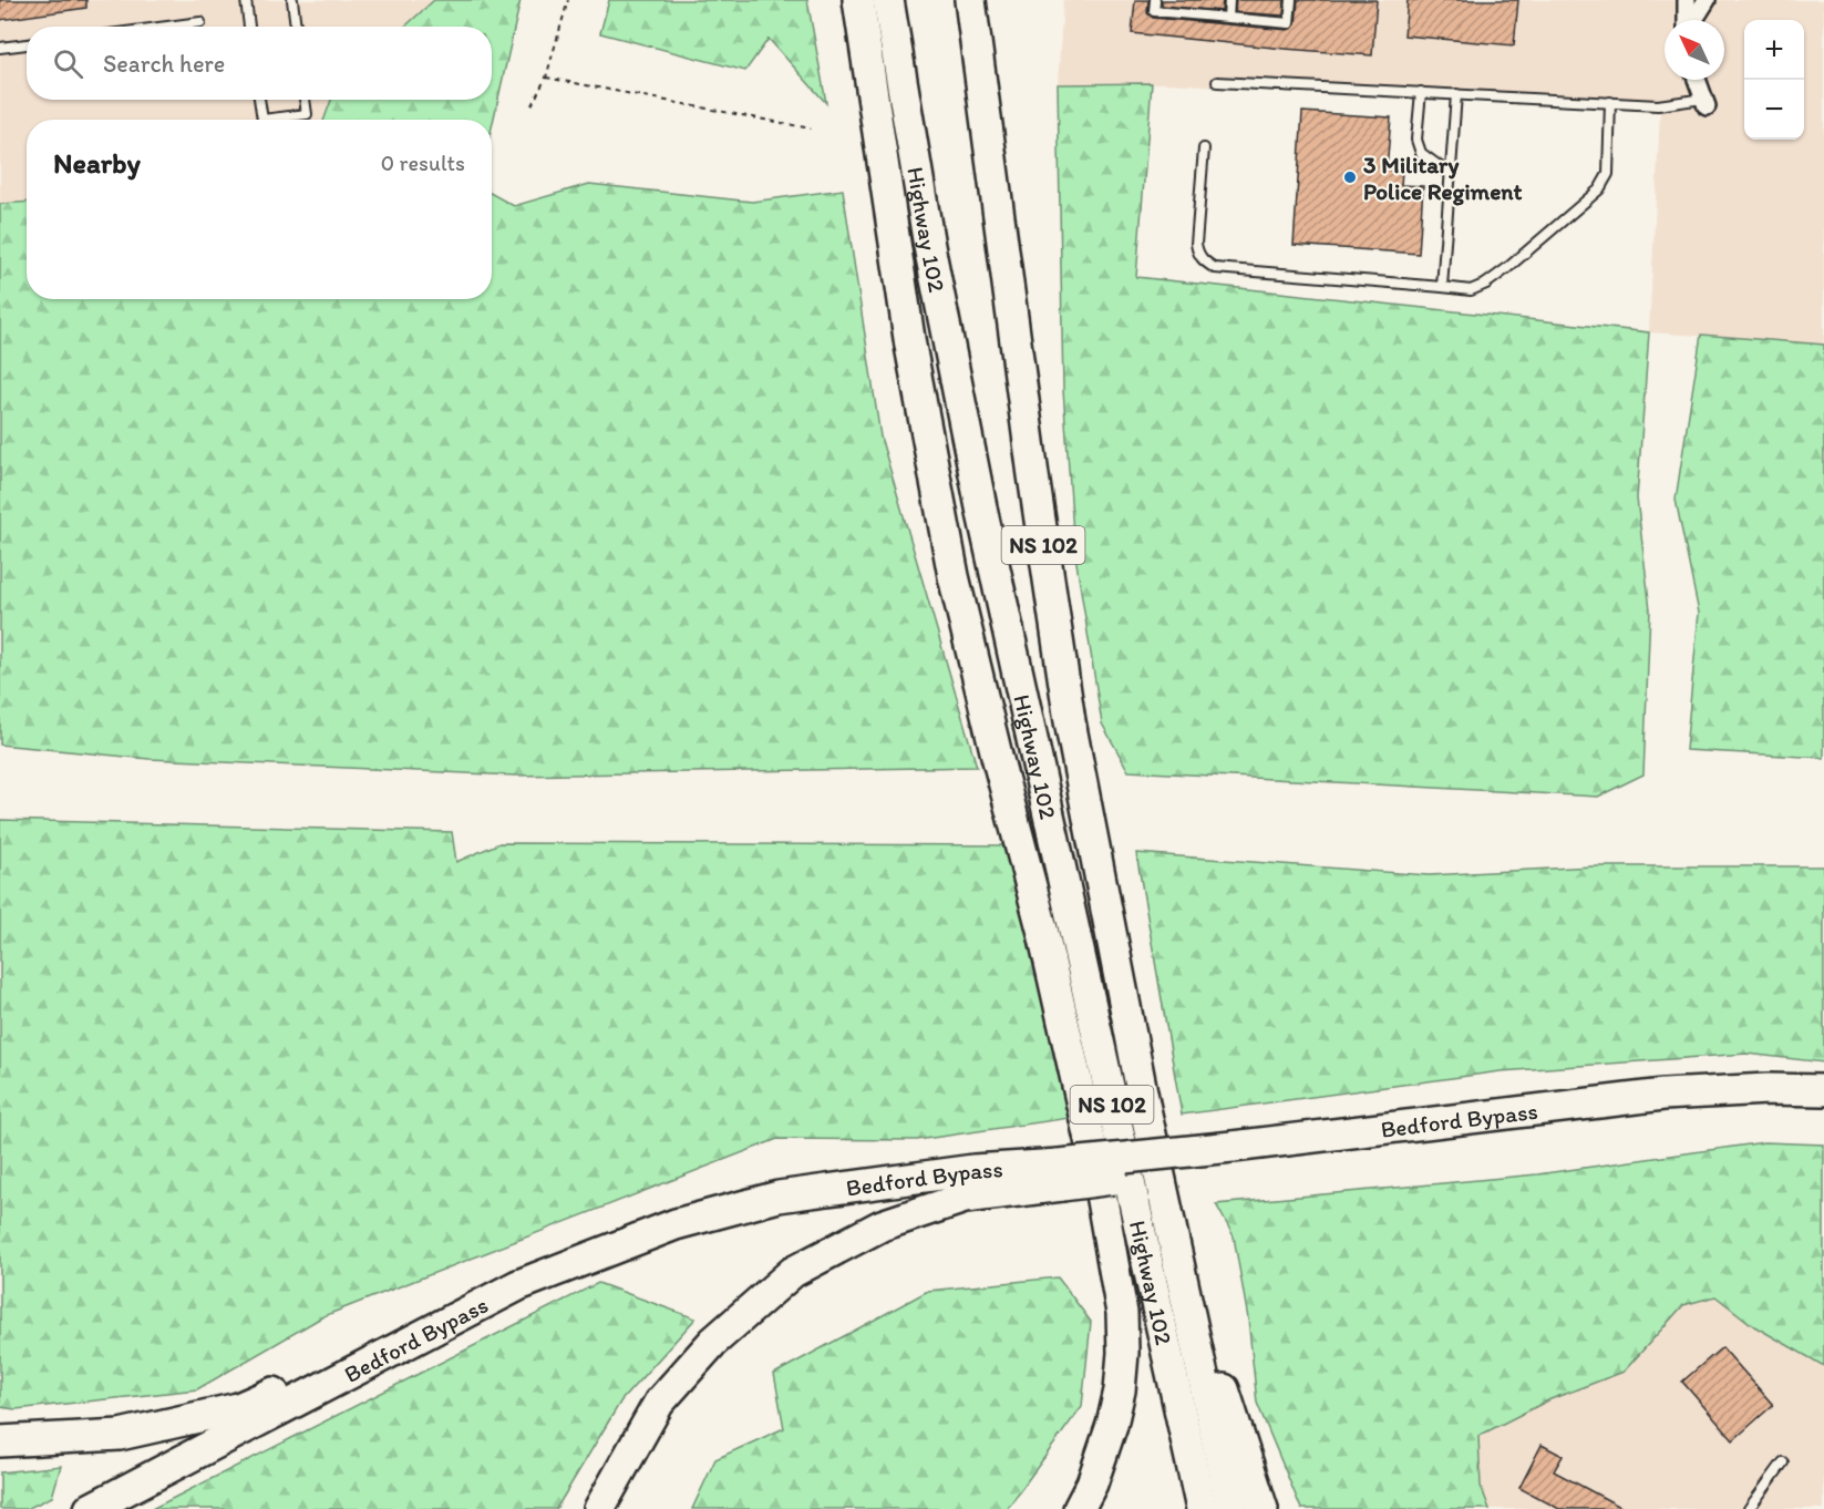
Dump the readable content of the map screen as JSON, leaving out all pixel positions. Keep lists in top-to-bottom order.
{
  "streets": {
    "highway": ["Highway 102", "NS 102", "Bedford Bypass"]
  },
  "places": ["3 Military Police Regiment"],
  "north": "top left",
  "page": {
    "map_buttons": ["+", "−"],
    "search": "Search here",
    "heading": ["Nearby", "0 results"]
  }
}
